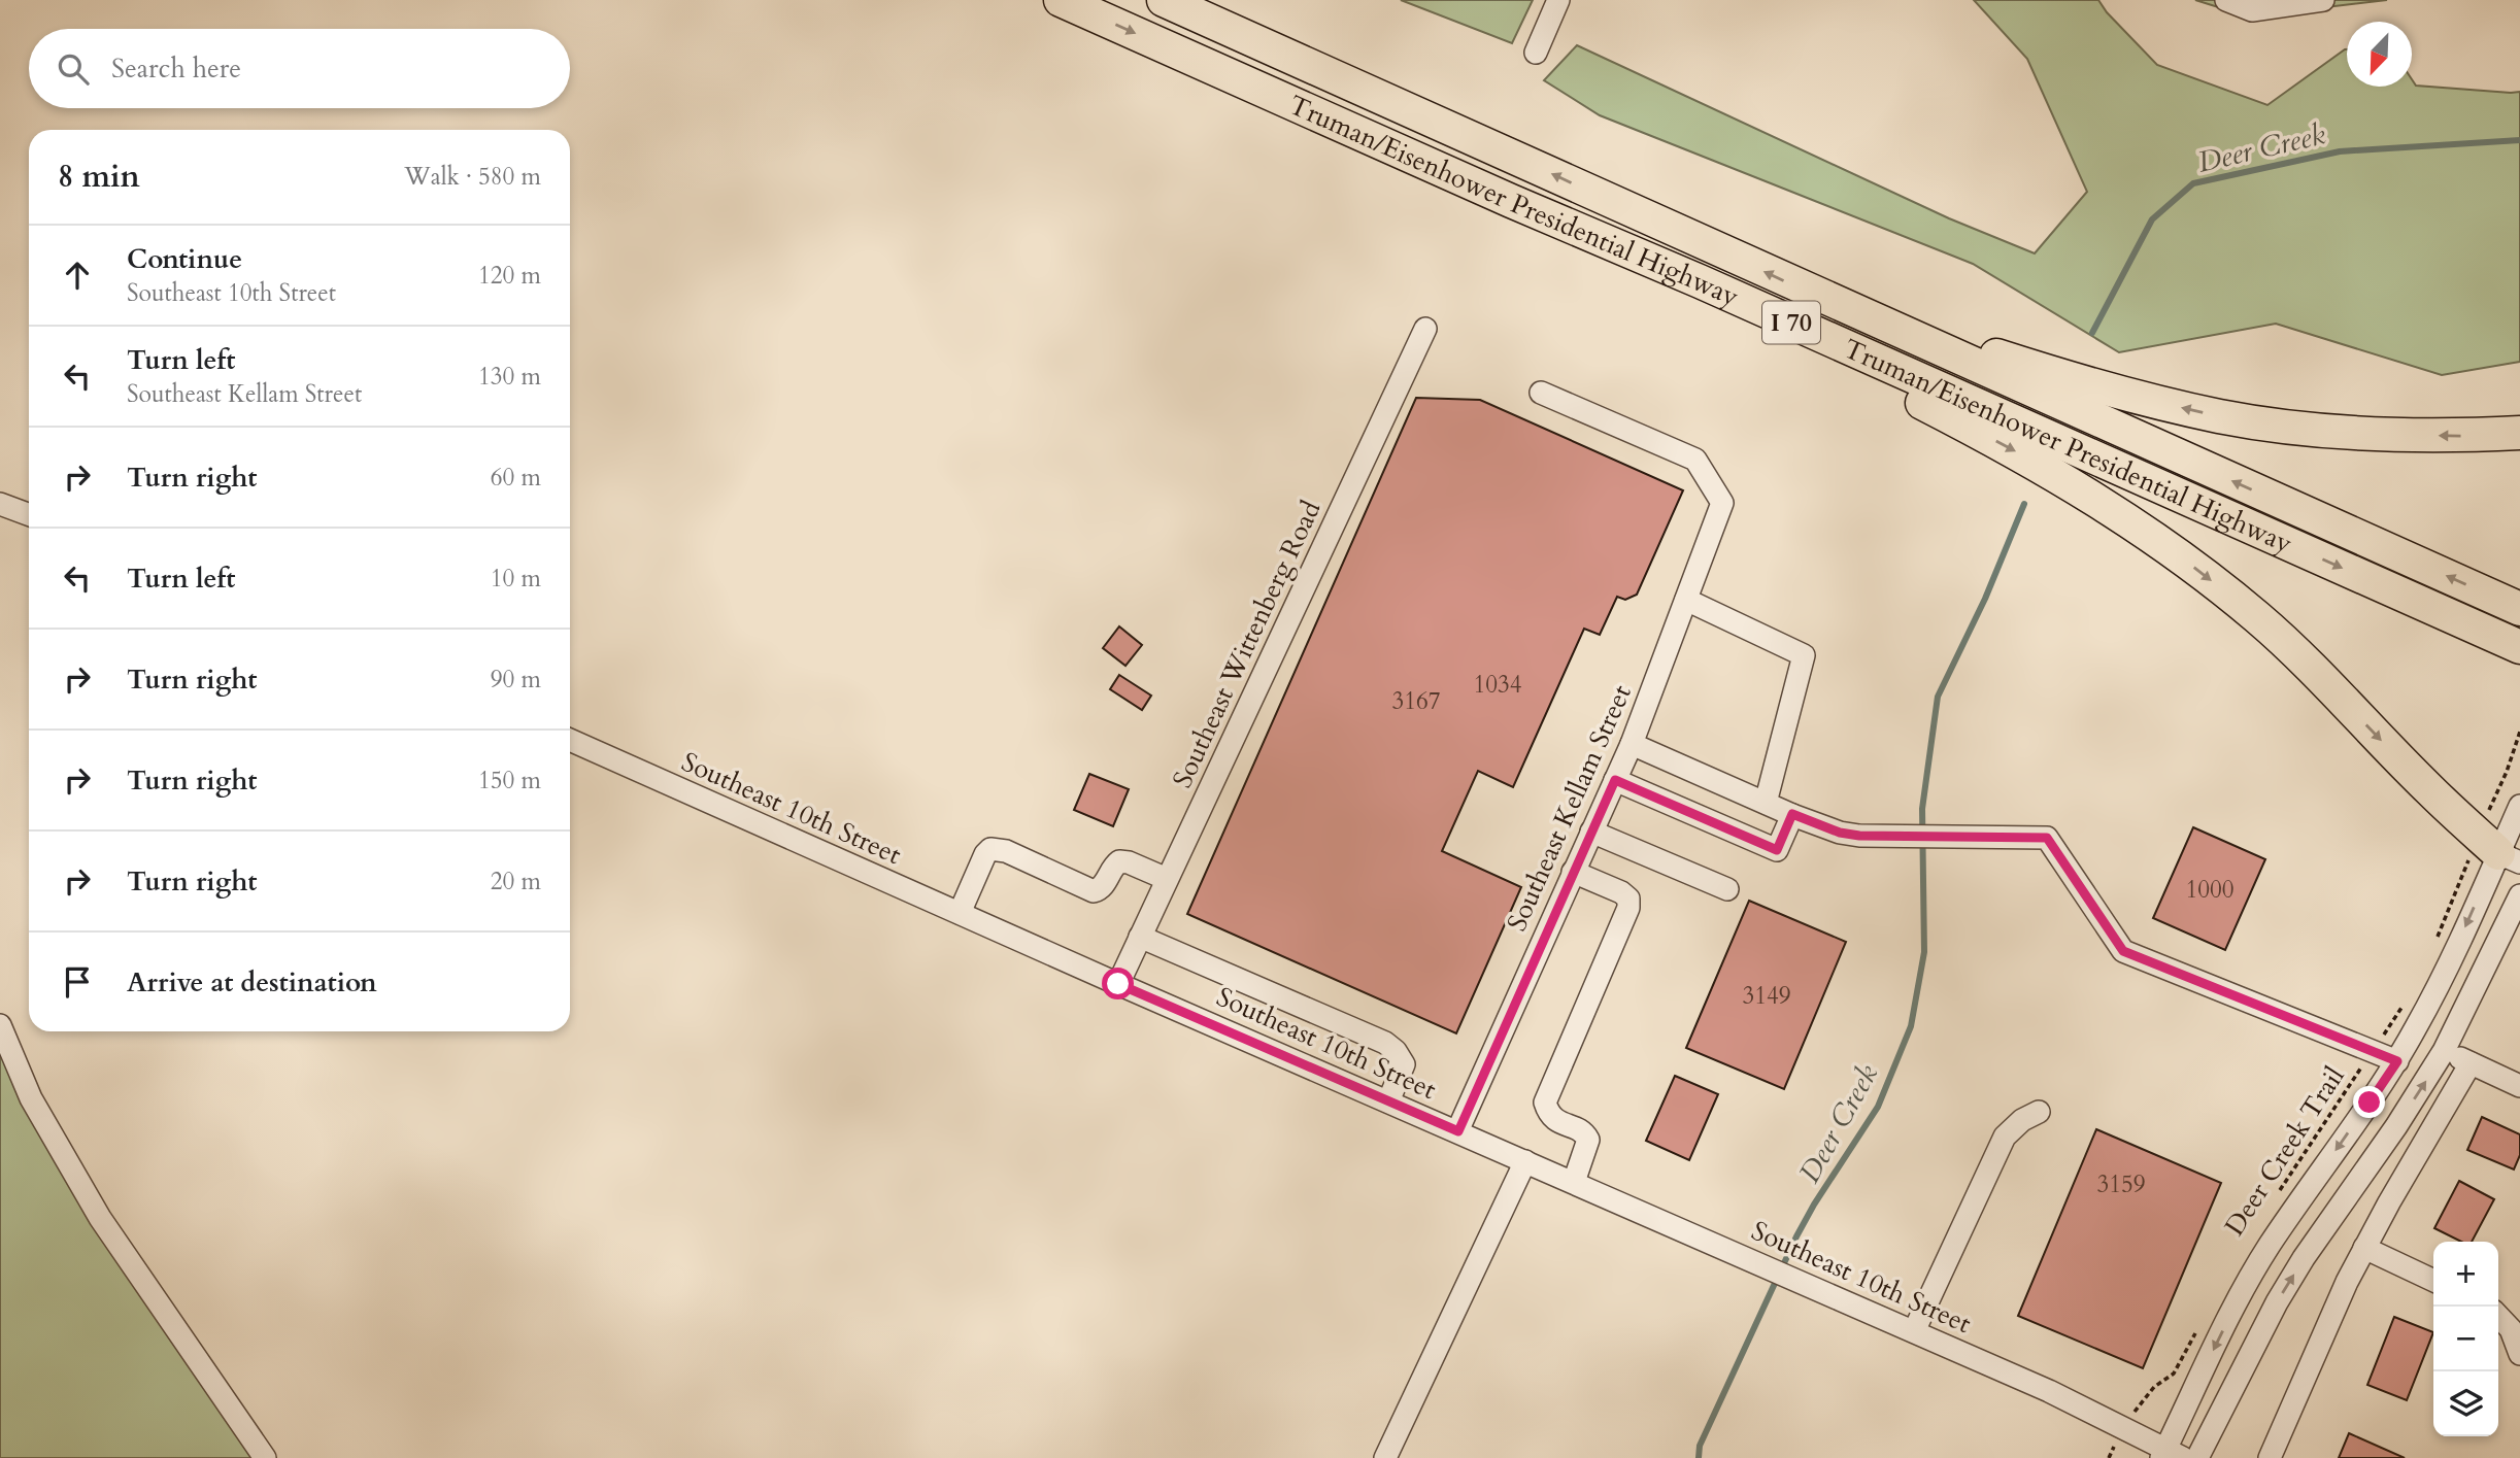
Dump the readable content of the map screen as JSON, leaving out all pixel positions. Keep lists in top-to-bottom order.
{
  "streets": {
    "highway": ["Truman/Eisenhower Presidential Highway", "I 70"],
    "street": ["Southeast Wittenberg Road", "Southeast 10th Street", "Southeast Kellam Street"],
    "path": ["Deer Creek Trail"]
  },
  "crossings": [
    ["Southeast Wittenberg Road", "Southeast 10th Street"],
    ["Southeast 10th Street", "Southeast Kellam Street"]
  ],
  "water": ["Deer Creek"],
  "house_numbers": [
    "1034",
    "3167",
    "1000",
    "3149",
    "3159"
  ],
  "north": "bottom left",
  "page": {
    "search": "Search here",
    "heading": ["8 min", "Walk · 580 m"],
    "list": [
      ["Continue", "Southeast 10th Street", "120 m"],
      ["Turn left", "Southeast Kellam Street", "130 m"],
      ["Turn right", "60 m"],
      ["Turn left", "10 m"],
      ["Turn right", "90 m"],
      ["Turn right", "150 m"],
      ["Turn right", "20 m"],
      "Arrive at destination"
    ],
    "map_buttons": ["+", "−"]
  }
}
